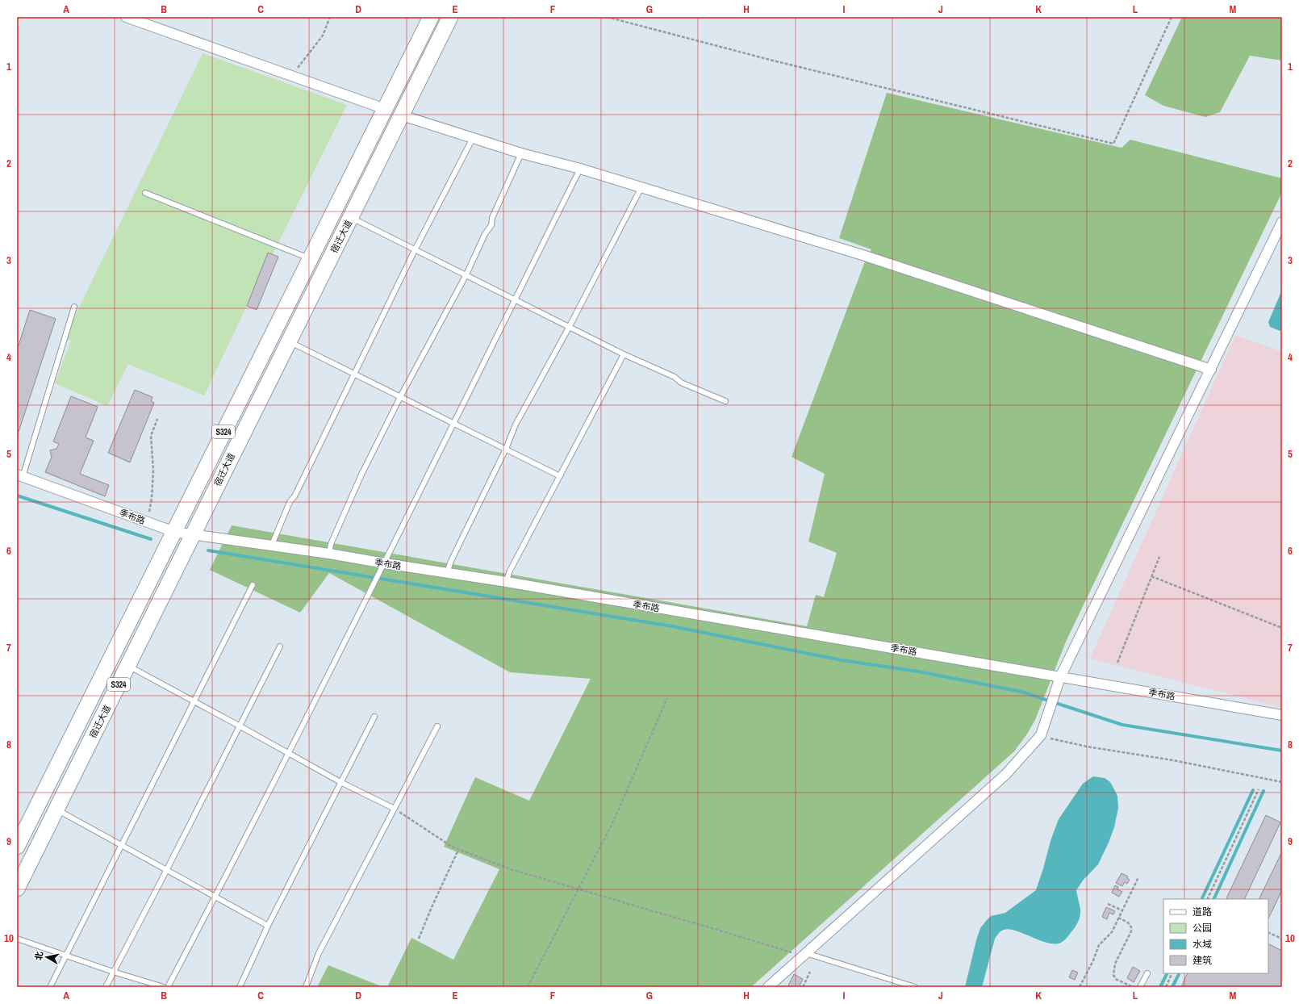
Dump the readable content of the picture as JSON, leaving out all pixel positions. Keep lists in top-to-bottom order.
{
  "streets": {
    "main road": ["宿迁大道", "S324"],
    "street": ["季布路"]
  },
  "crossings": [
    ["宿迁大道", "季布路"]
  ],
  "legend": [
    "道路",
    "公园",
    "水域",
    "建筑"
  ],
  "north": "left",
  "grid": {
    "columns": [
      "A",
      "B",
      "C",
      "D",
      "E",
      "F",
      "G",
      "H",
      "I",
      "J",
      "K",
      "L",
      "M"
    ],
    "rows": [
      "1",
      "2",
      "3",
      "4",
      "5",
      "6",
      "7",
      "8",
      "9",
      "10"
    ]
  }
}
